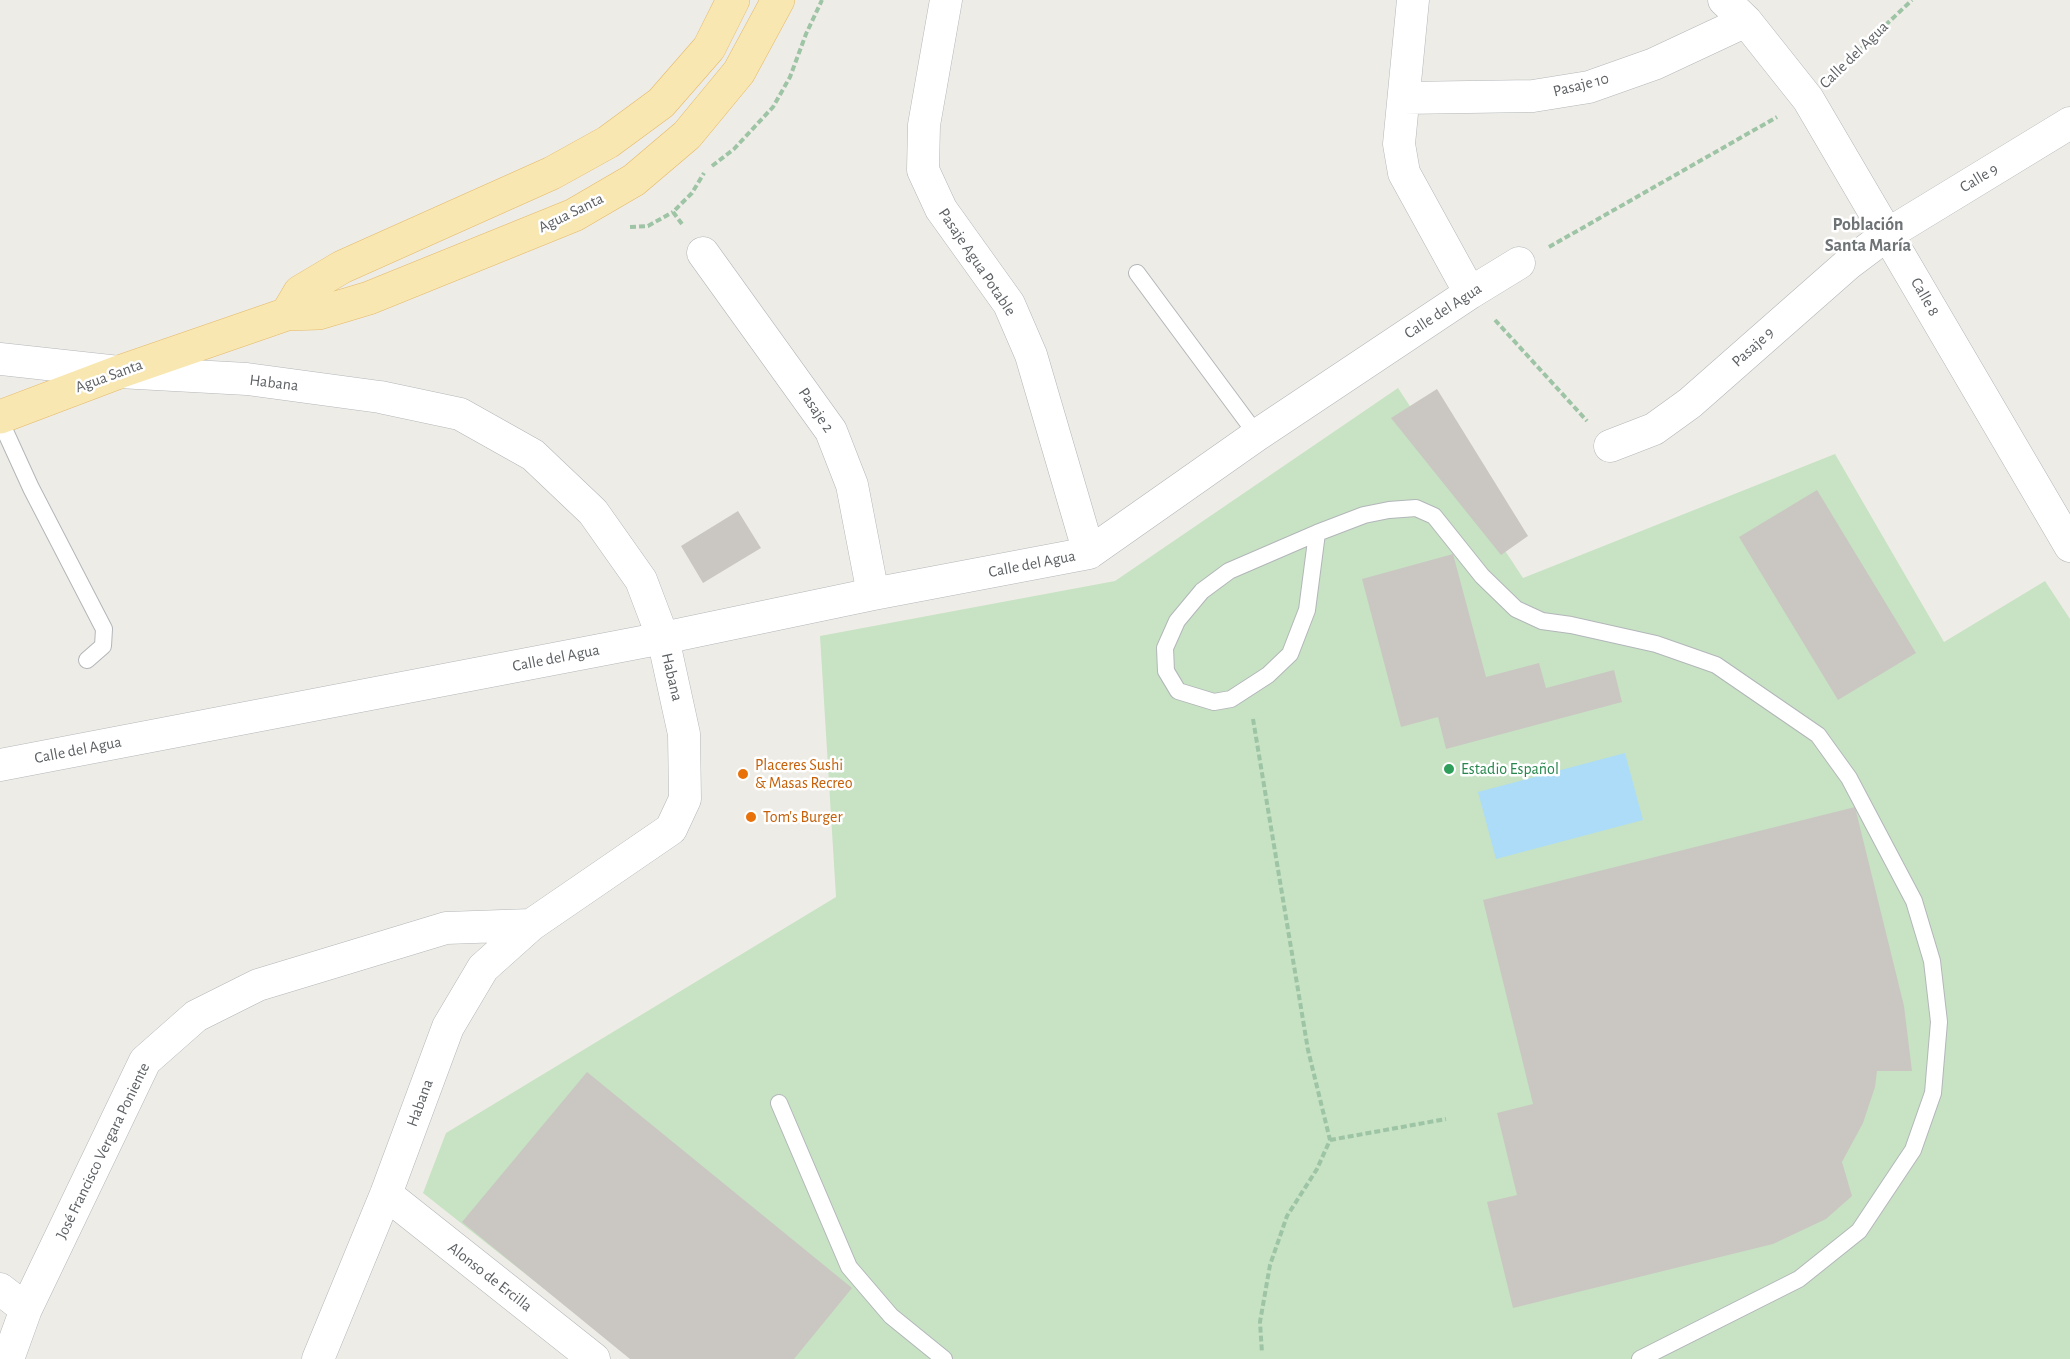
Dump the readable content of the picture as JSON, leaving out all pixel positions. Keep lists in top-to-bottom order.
{
  "streets": {
    "main road": ["Agua Santa"],
    "street": [
      "Calle del Agua",
      "Pasaje 10",
      "Calle 9",
      "Pasaje Agua Potable",
      "Calle 8",
      "Pasaje 9",
      "Habana",
      "Pasaje 2",
      "José Francisco Vergara Poniente",
      "Alonso de Ercilla"
    ]
  },
  "crossings": [
    ["Calle del Agua", "Pasaje Agua Potable"],
    ["Calle del Agua", "Calle 8"],
    ["Calle del Agua", "Habana"],
    ["Calle del Agua", "Pasaje 2"],
    ["Pasaje 10", "Calle 8"],
    ["Calle 9", "Calle 8"],
    ["Calle 9", "Pasaje 9"],
    ["Agua Santa", "Habana"],
    ["Calle 8", "Pasaje 9"],
    ["Habana", "José Francisco Vergara Poniente"],
    ["Habana", "Alonso de Ercilla"]
  ],
  "districts": ["Población Santa María"],
  "places": ["Estadio Español", "Placeres Sushi & Masas Recreo", "Tom's Burger"]
}
